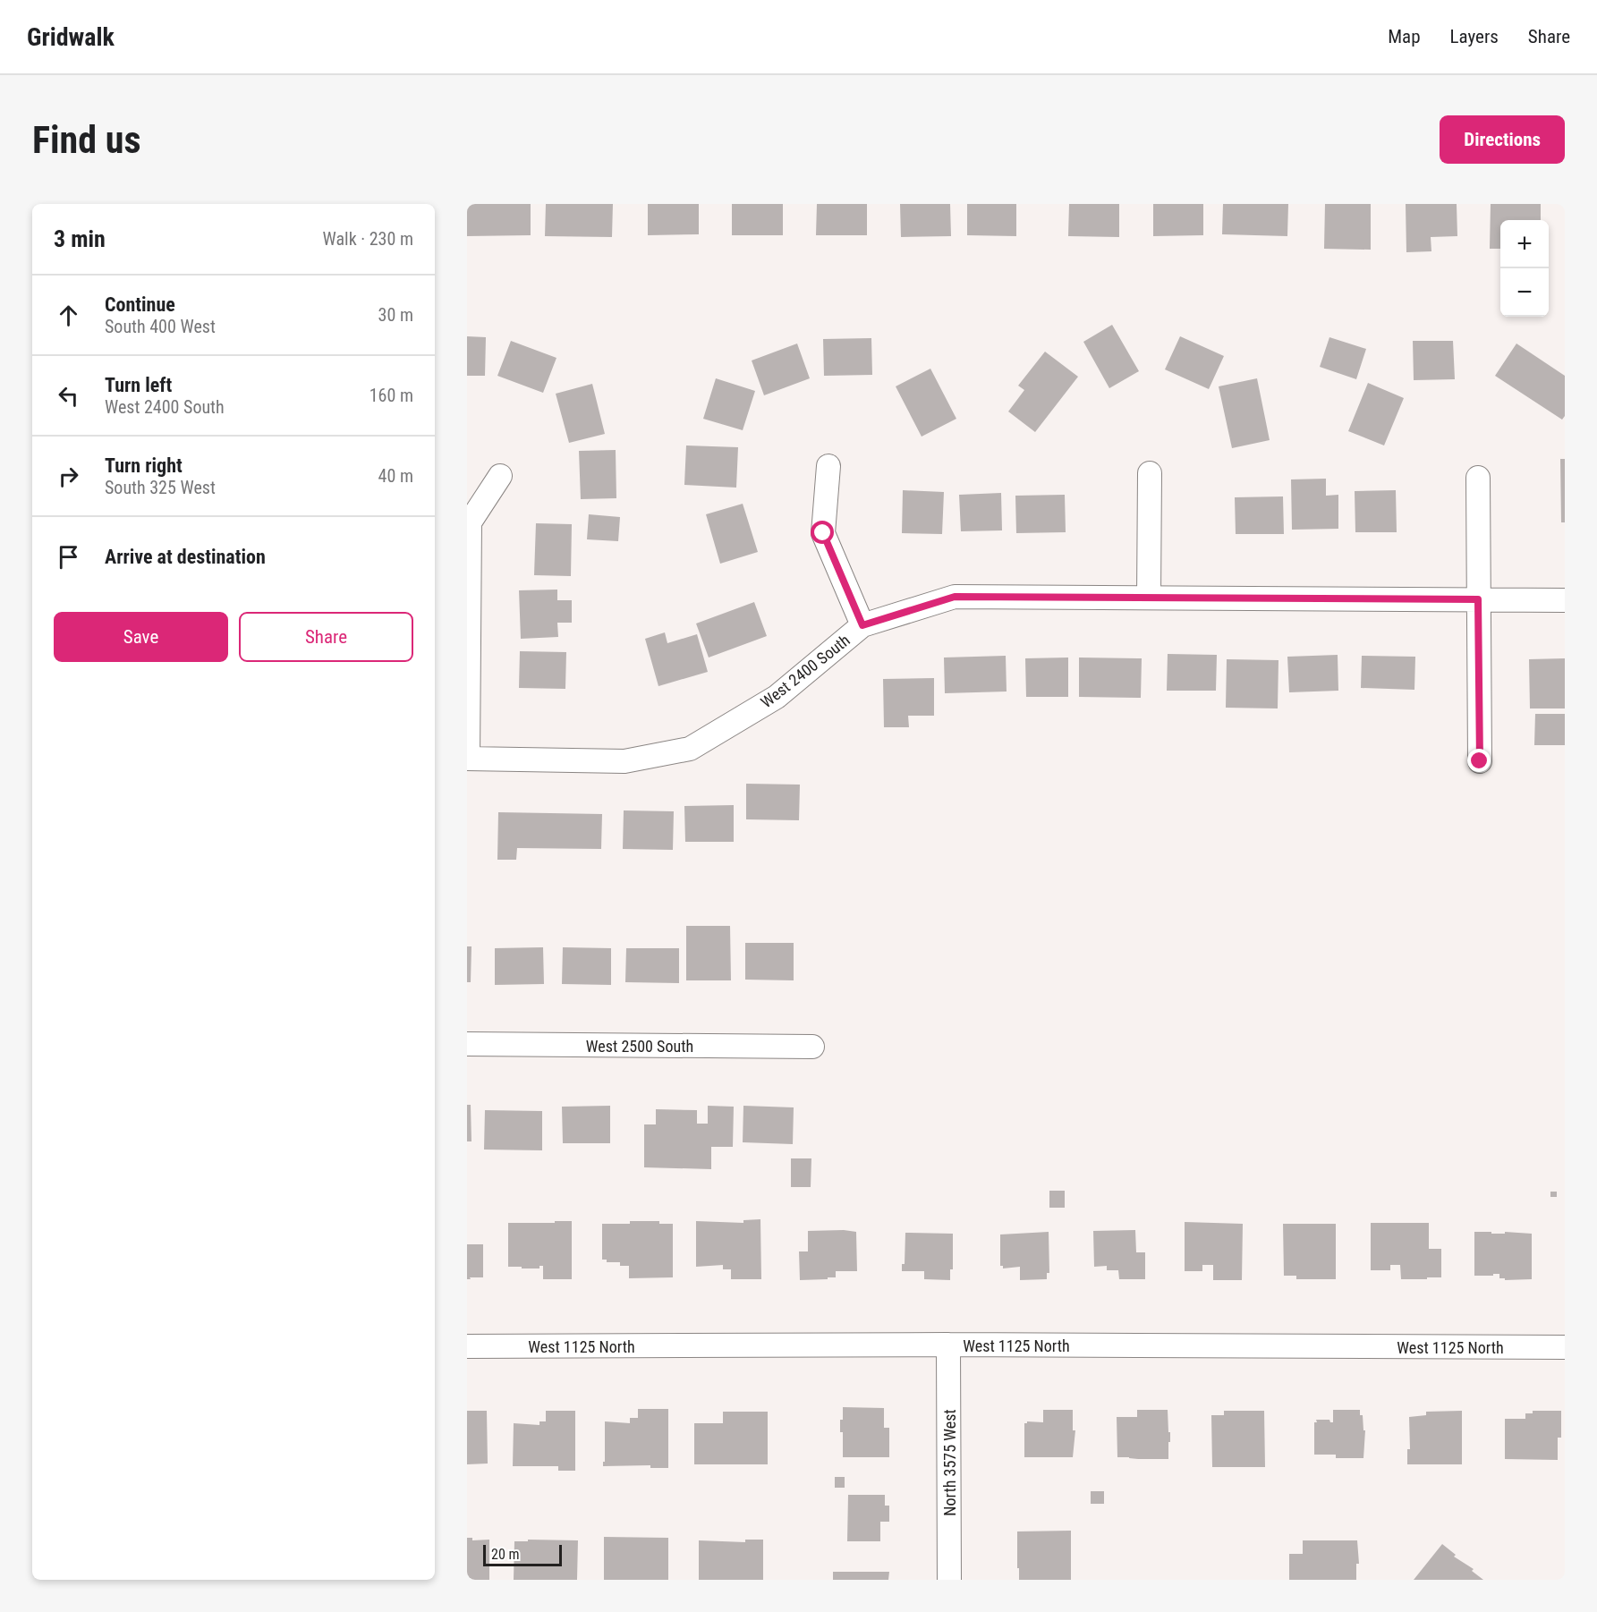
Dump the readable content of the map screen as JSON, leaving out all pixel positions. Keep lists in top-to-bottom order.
{
  "streets": {
    "street": [
      "West 2400 South",
      "West 2500 South",
      "West 1125 North",
      "North 3575 West"
    ]
  },
  "crossings": [
    ["West 1125 North", "North 3575 West"]
  ],
  "scale_bar": "20 m",
  "page": {
    "header": "Gridwalk",
    "nav": ["Map", "Layers", "Share"],
    "buttons": [
      "Directions",
      ["Save", "Share"]
    ],
    "title": "Find us",
    "heading": ["3 min", "Walk · 230 m"],
    "map_buttons": ["+", "−"],
    "list": [
      ["Continue", "South 400 West", "30 m"],
      ["Turn left", "West 2400 South", "160 m"],
      ["Turn right", "South 325 West", "40 m"],
      "Arrive at destination"
    ],
    "scale": "20 m"
  }
}
